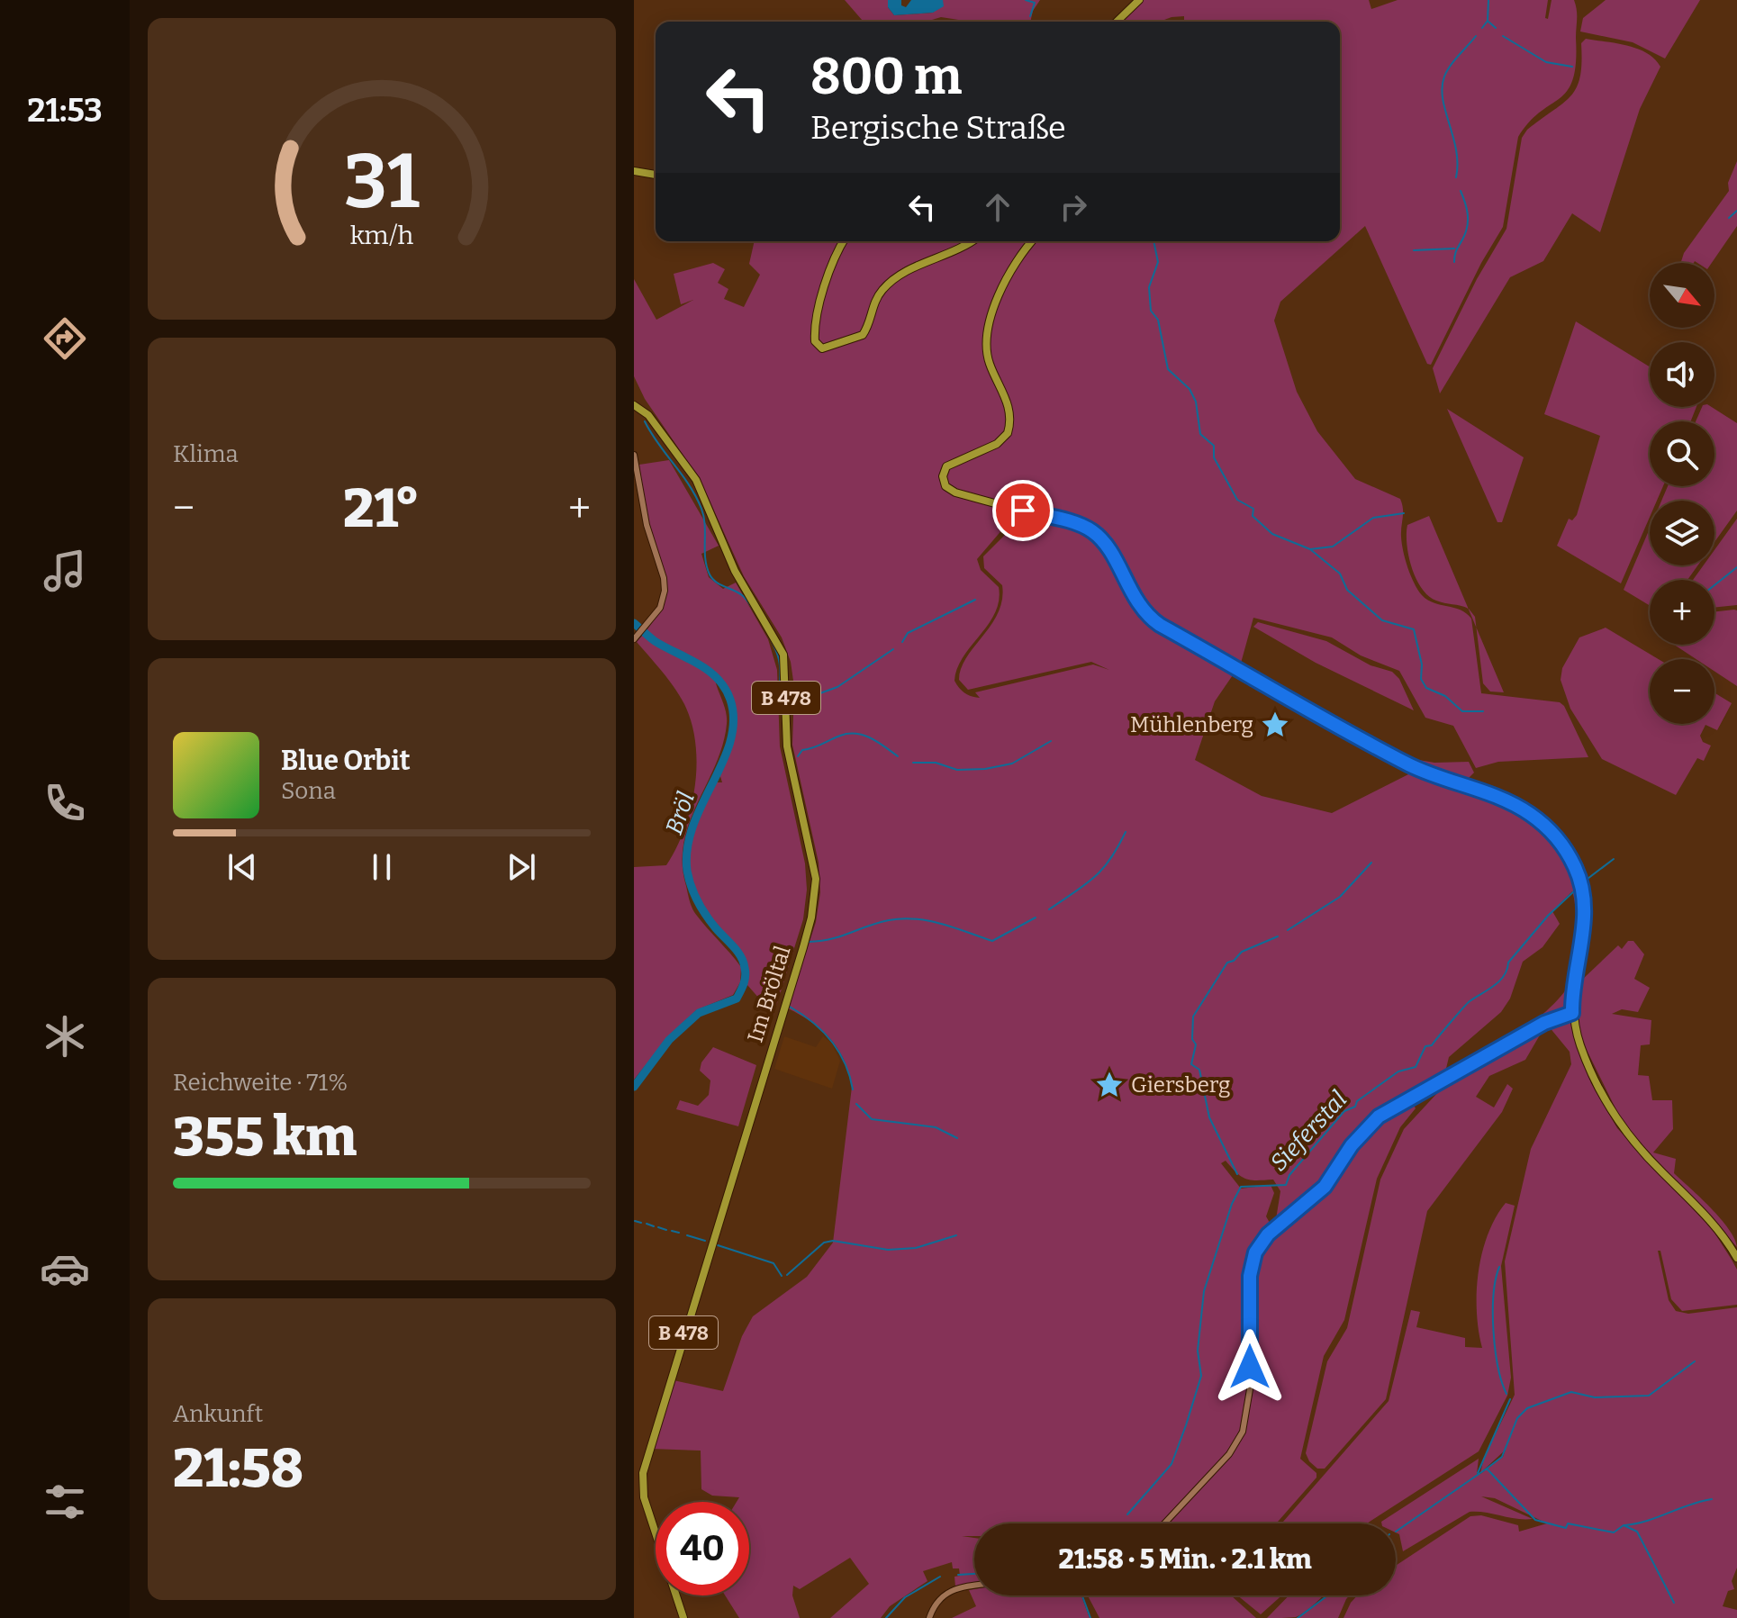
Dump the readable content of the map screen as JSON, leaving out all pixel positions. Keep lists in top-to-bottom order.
{
  "streets": {
    "main road": ["B 478", "Im Bröltal"]
  },
  "water": ["Bröl", "Sieferstal"],
  "places": {
    "place": ["Mühlenberg", "Giersberg"]
  },
  "north": "bottom right",
  "page": {
    "tabs": "21:53",
    "turn": ["800 m", "Bergische Straße"],
    "map_buttons": ["+", "−"],
    "tile": [
      "Klima",
      ["Reichweite · 71%", "355 km"],
      ["Ankunft", "21:58"]
    ],
    "heat": ["−", "21°", "+"],
    "song": ["Blue Orbit", "Sona"],
    "limit": "40",
    "trip": "21:58 · 5 Min. · 2.1 km",
    "gauge": ["31", "km/h"]
  }
}
